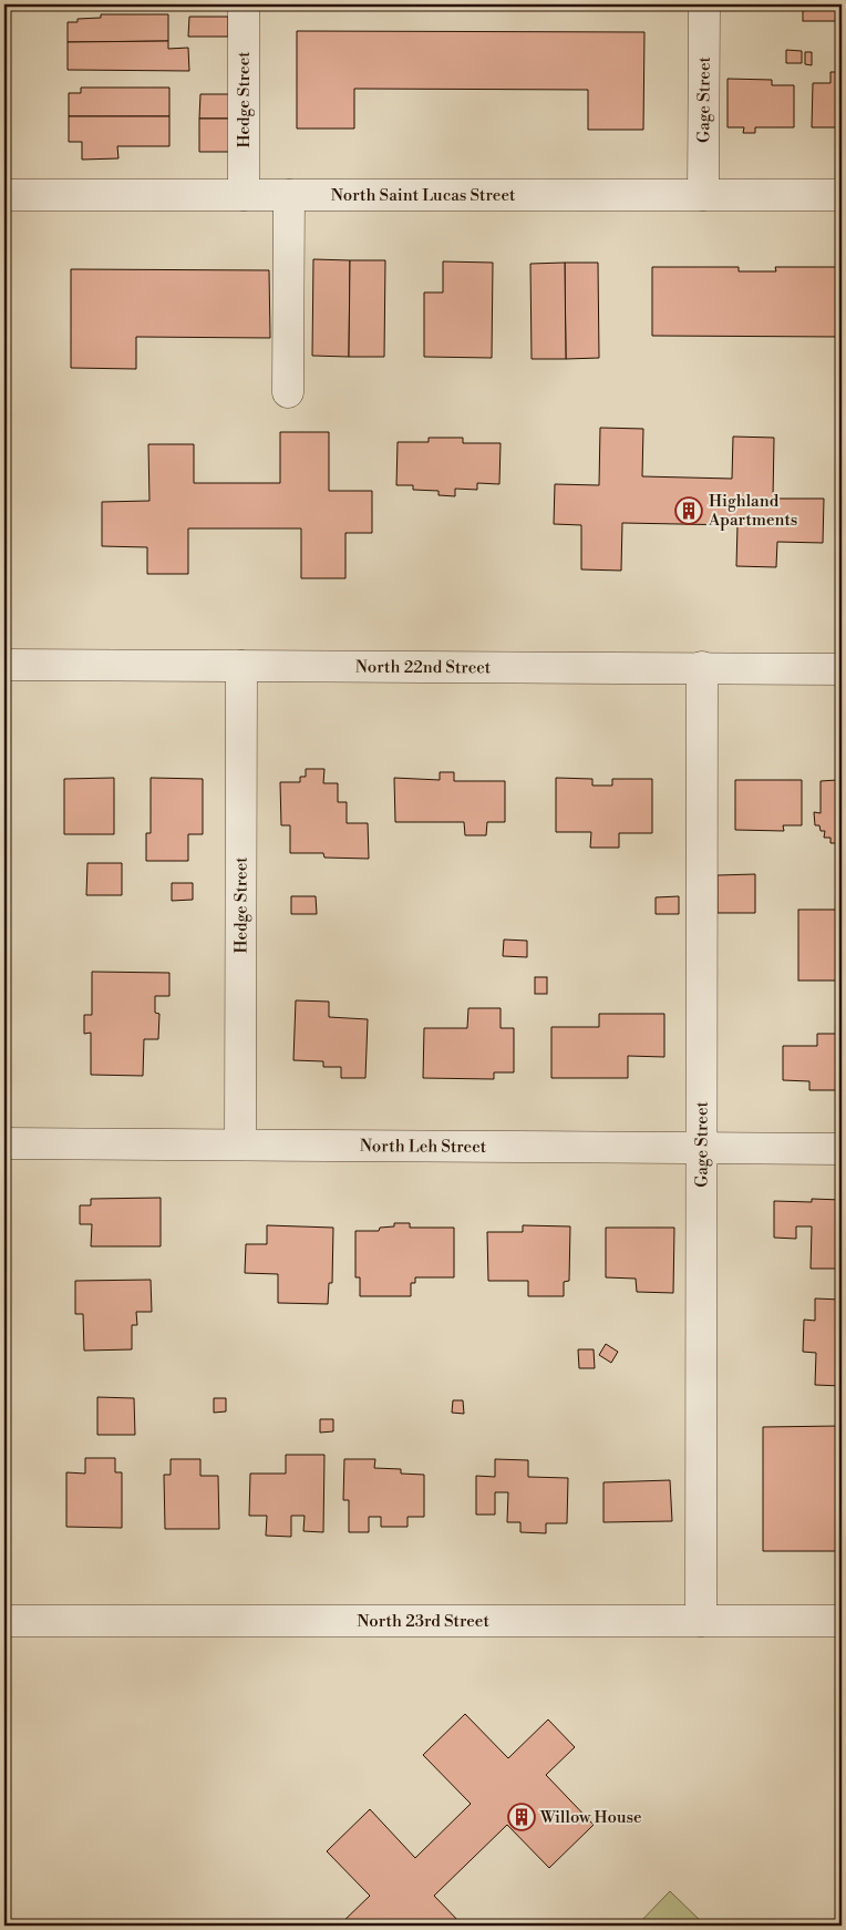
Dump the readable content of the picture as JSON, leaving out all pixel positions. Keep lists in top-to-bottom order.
{
  "streets": {
    "street": [
      "Hedge Street",
      "Gage Street",
      "North Saint Lucas Street",
      "North 22nd Street",
      "North Leh Street",
      "North 23rd Street"
    ]
  },
  "crossings": [
    ["Hedge Street", "North Saint Lucas Street"],
    ["Hedge Street", "North 22nd Street"],
    ["Hedge Street", "North Leh Street"],
    ["Gage Street", "North Saint Lucas Street"],
    ["Gage Street", "North 22nd Street"],
    ["Gage Street", "North Leh Street"],
    ["Gage Street", "North 23rd Street"]
  ],
  "places": {
    "building": ["Highland Apartments", "Willow House"]
  }
}
